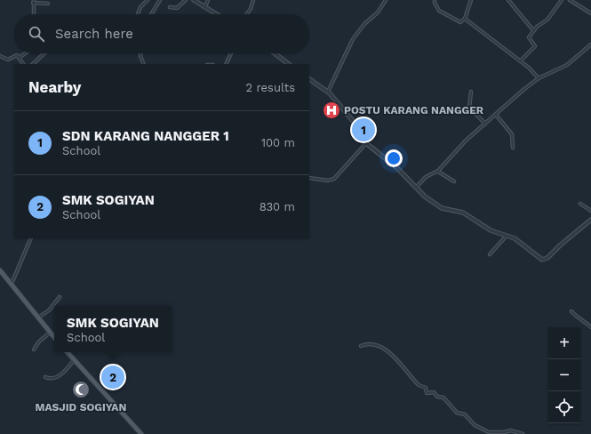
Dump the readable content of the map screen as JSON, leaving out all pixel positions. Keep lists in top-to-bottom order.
{
  "places": {
    "hospital": ["POSTU KARANG NANGGER"],
    "mosque": ["MASJID SOGIYAN"]
  },
  "page": {
    "search": "Search here",
    "heading": ["Nearby", "2 results"],
    "list": [
      {
        "mark": "1",
        "name": "SDN KARANG NANGGER 1",
        "note": "School",
        "value": "100 m"
      },
      {
        "mark": "2",
        "name": "SMK SOGIYAN",
        "note": "School",
        "value": "830 m"
      }
    ],
    "pins": ["1", "2"],
    "popup": ["SMK SOGIYAN", "School"],
    "map_buttons": ["+", "−"]
  }
}
